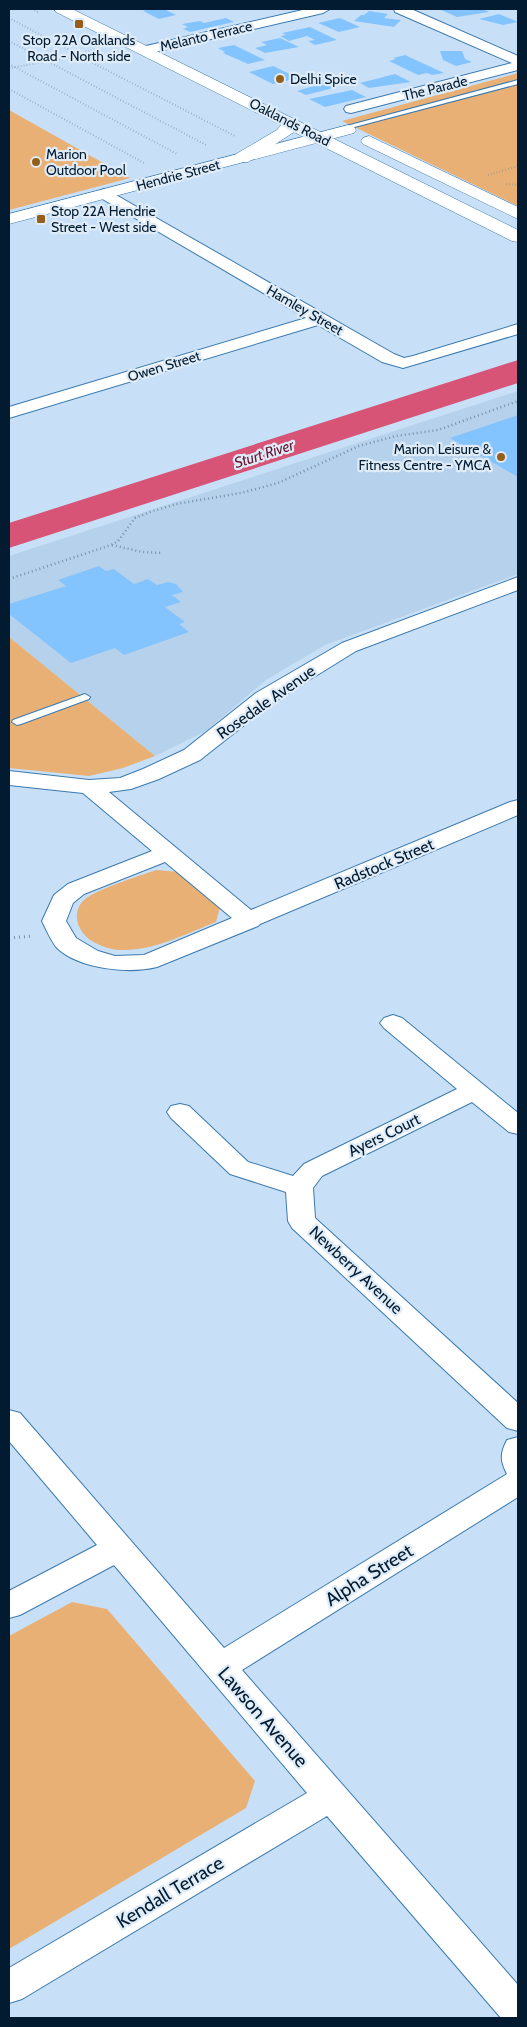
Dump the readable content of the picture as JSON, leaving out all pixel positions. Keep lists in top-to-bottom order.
{
  "streets": {
    "main road": ["Oaklands Road", "Hendrie Street"],
    "street": [
      "Melanto Terrace",
      "The Parade",
      "Hamley Street",
      "Owen Street",
      "Rosedale Avenue",
      "Radstock Street",
      "Ayers Court",
      "Newberry Avenue",
      "Alpha Street",
      "Lawson Avenue",
      "Kendall Terrace"
    ]
  },
  "crossings": [
    ["Melanto Terrace", "Oaklands Road"],
    ["Oaklands Road", "Hendrie Street"],
    ["Hendrie Street", "Hamley Street"],
    ["Hamley Street", "Owen Street"],
    ["Ayers Court", "Newberry Avenue"],
    ["Alpha Street", "Lawson Avenue"],
    ["Lawson Avenue", "Kendall Terrace"]
  ],
  "water": ["Sturt River"],
  "places": {
    "transit": ["Stop 22A Oaklands Road - North side", "Stop 22A Hendrie Street - West side"],
    "other": ["Delhi Spice", "Marion Outdoor Pool", "Marion Leisure & Fitness Centre - YMCA"]
  }
}
